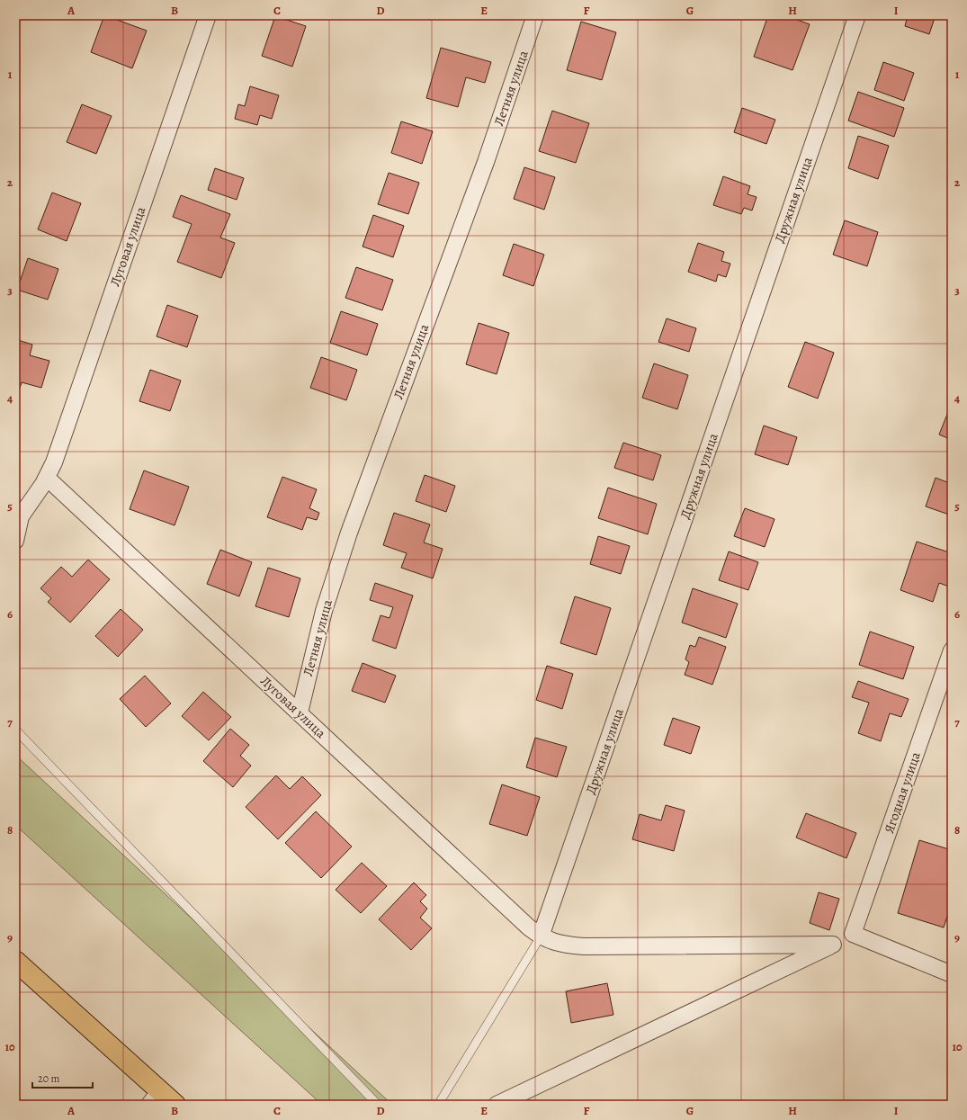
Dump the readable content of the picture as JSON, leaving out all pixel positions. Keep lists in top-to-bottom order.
{
  "streets": {
    "street": [
      "Летняя улица",
      "Дружная улица",
      "Луговая улица",
      "Ягодная улица"
    ]
  },
  "crossings": [
    ["Летняя улица", "Луговая улица"],
    ["Дружная улица", "Луговая улица"]
  ],
  "scale_bar": "20 m",
  "grid": {
    "columns": [
      "A",
      "B",
      "C",
      "D",
      "E",
      "F",
      "G",
      "H",
      "I"
    ],
    "rows": [
      "1",
      "2",
      "3",
      "4",
      "5",
      "6",
      "7",
      "8",
      "9",
      "10"
    ]
  }
}
